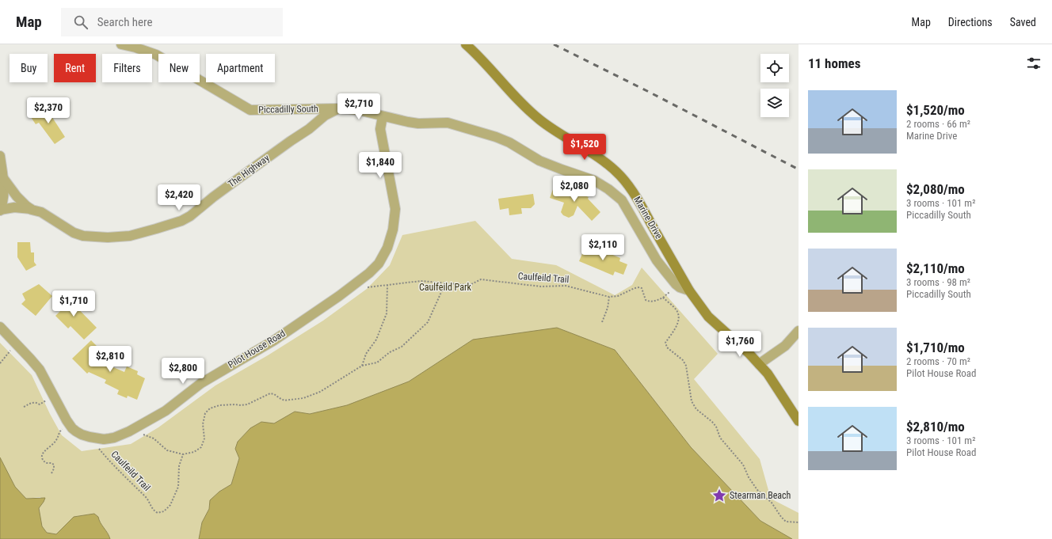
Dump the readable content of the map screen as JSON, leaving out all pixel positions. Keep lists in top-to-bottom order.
{
  "streets": {
    "main road": ["Marine Drive"],
    "street": ["Piccadilly South", "The Highway", "Pilot House Road"],
    "path": ["Caulfeild Trail"]
  },
  "crossings": [
    ["Piccadilly South", "The Highway"],
    ["Piccadilly South", "Marine Drive"],
    ["Piccadilly South", "Pilot House Road"],
    ["Caulfeild Trail", "Pilot House Road"]
  ],
  "parks": ["Caulfeild Park"],
  "places": {
    "place": ["Stearman Beach"]
  },
  "page": {
    "header": "Map",
    "search": "Search here",
    "nav": ["Map", "Directions", "Saved"],
    "heading": "11 homes",
    "chip": [
      "Buy",
      "Rent",
      "Filters",
      "New",
      "Apartment"
    ],
    "list": [
      {
        "name": "$1,520/mo",
        "note": "2 rooms · 66 m² · Marine Drive"
      },
      {
        "name": "$2,080/mo",
        "note": "3 rooms · 101 m² · Piccadilly South"
      },
      {
        "name": "$2,110/mo",
        "note": "3 rooms · 98 m² · Piccadilly South"
      },
      {
        "name": "$1,710/mo",
        "note": "2 rooms · 70 m² · Pilot House Road"
      },
      {
        "name": "$2,810/mo",
        "note": "3 rooms · 101 m² · Pilot House Road"
      }
    ],
    "price": [
      "$2,710",
      "$2,370",
      "$1,520",
      "$1,840",
      "$2,080",
      "$2,420",
      "$2,110",
      "$1,710",
      "$1,760",
      "$2,810",
      "$2,800"
    ]
  }
}
